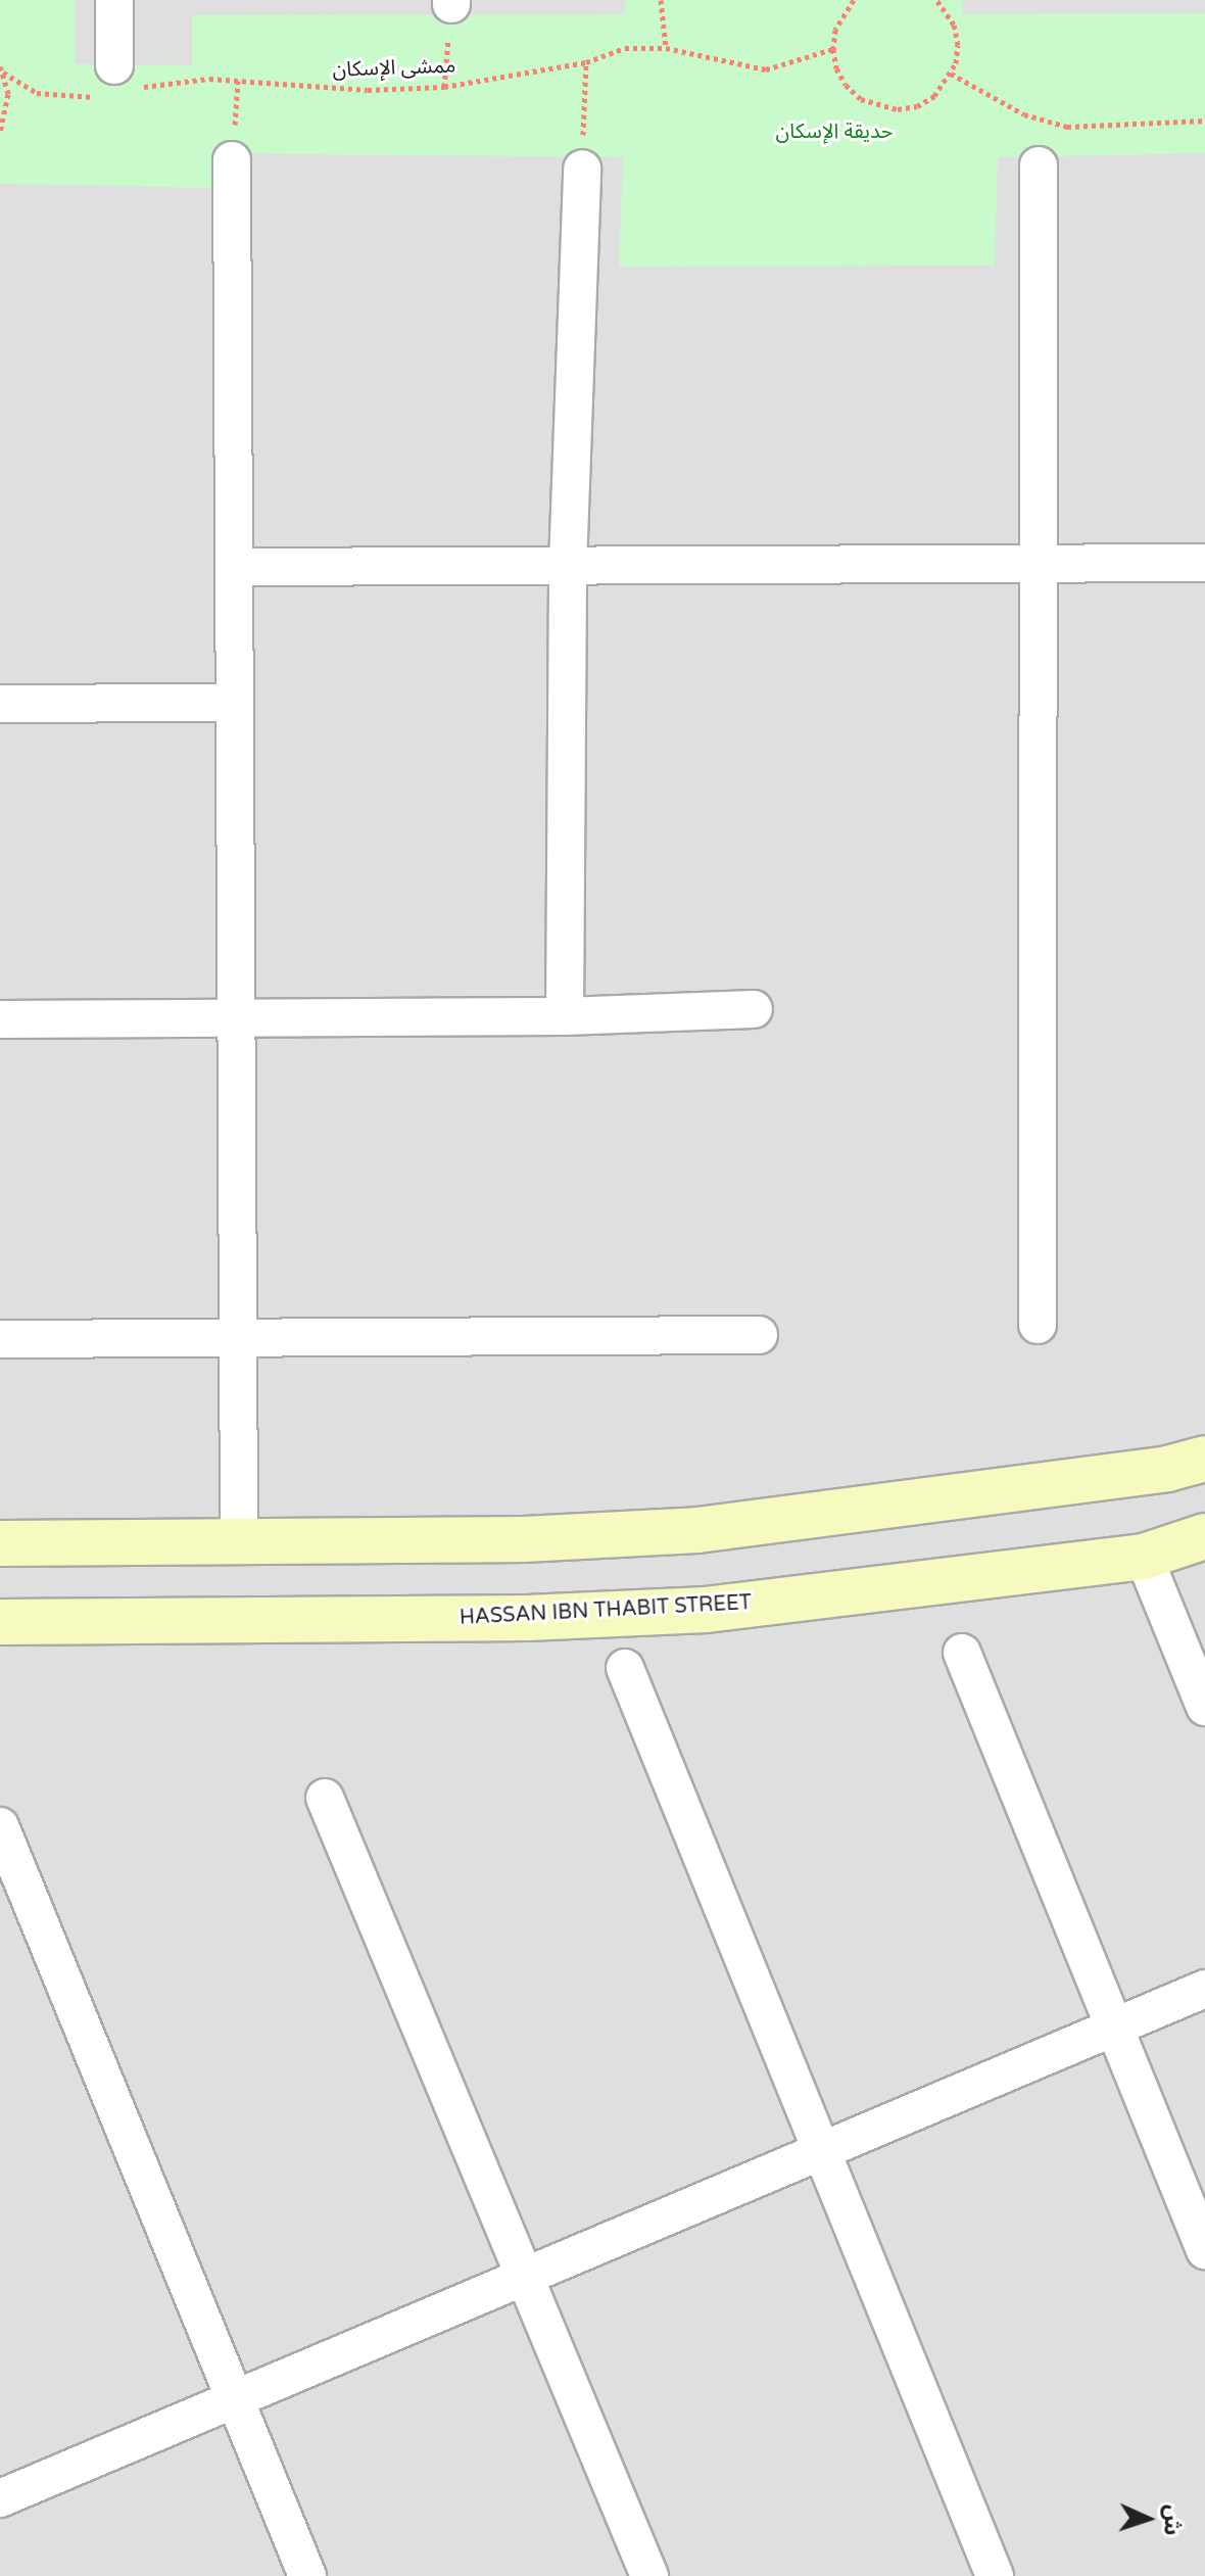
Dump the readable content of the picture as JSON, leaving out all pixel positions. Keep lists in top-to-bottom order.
{
  "streets": {
    "street": ["HASSAN IBN THABIT STREET"],
    "path": ["ممشى الإسكان"]
  },
  "parks": ["حديقة الإسكان"],
  "north": "right"
}
